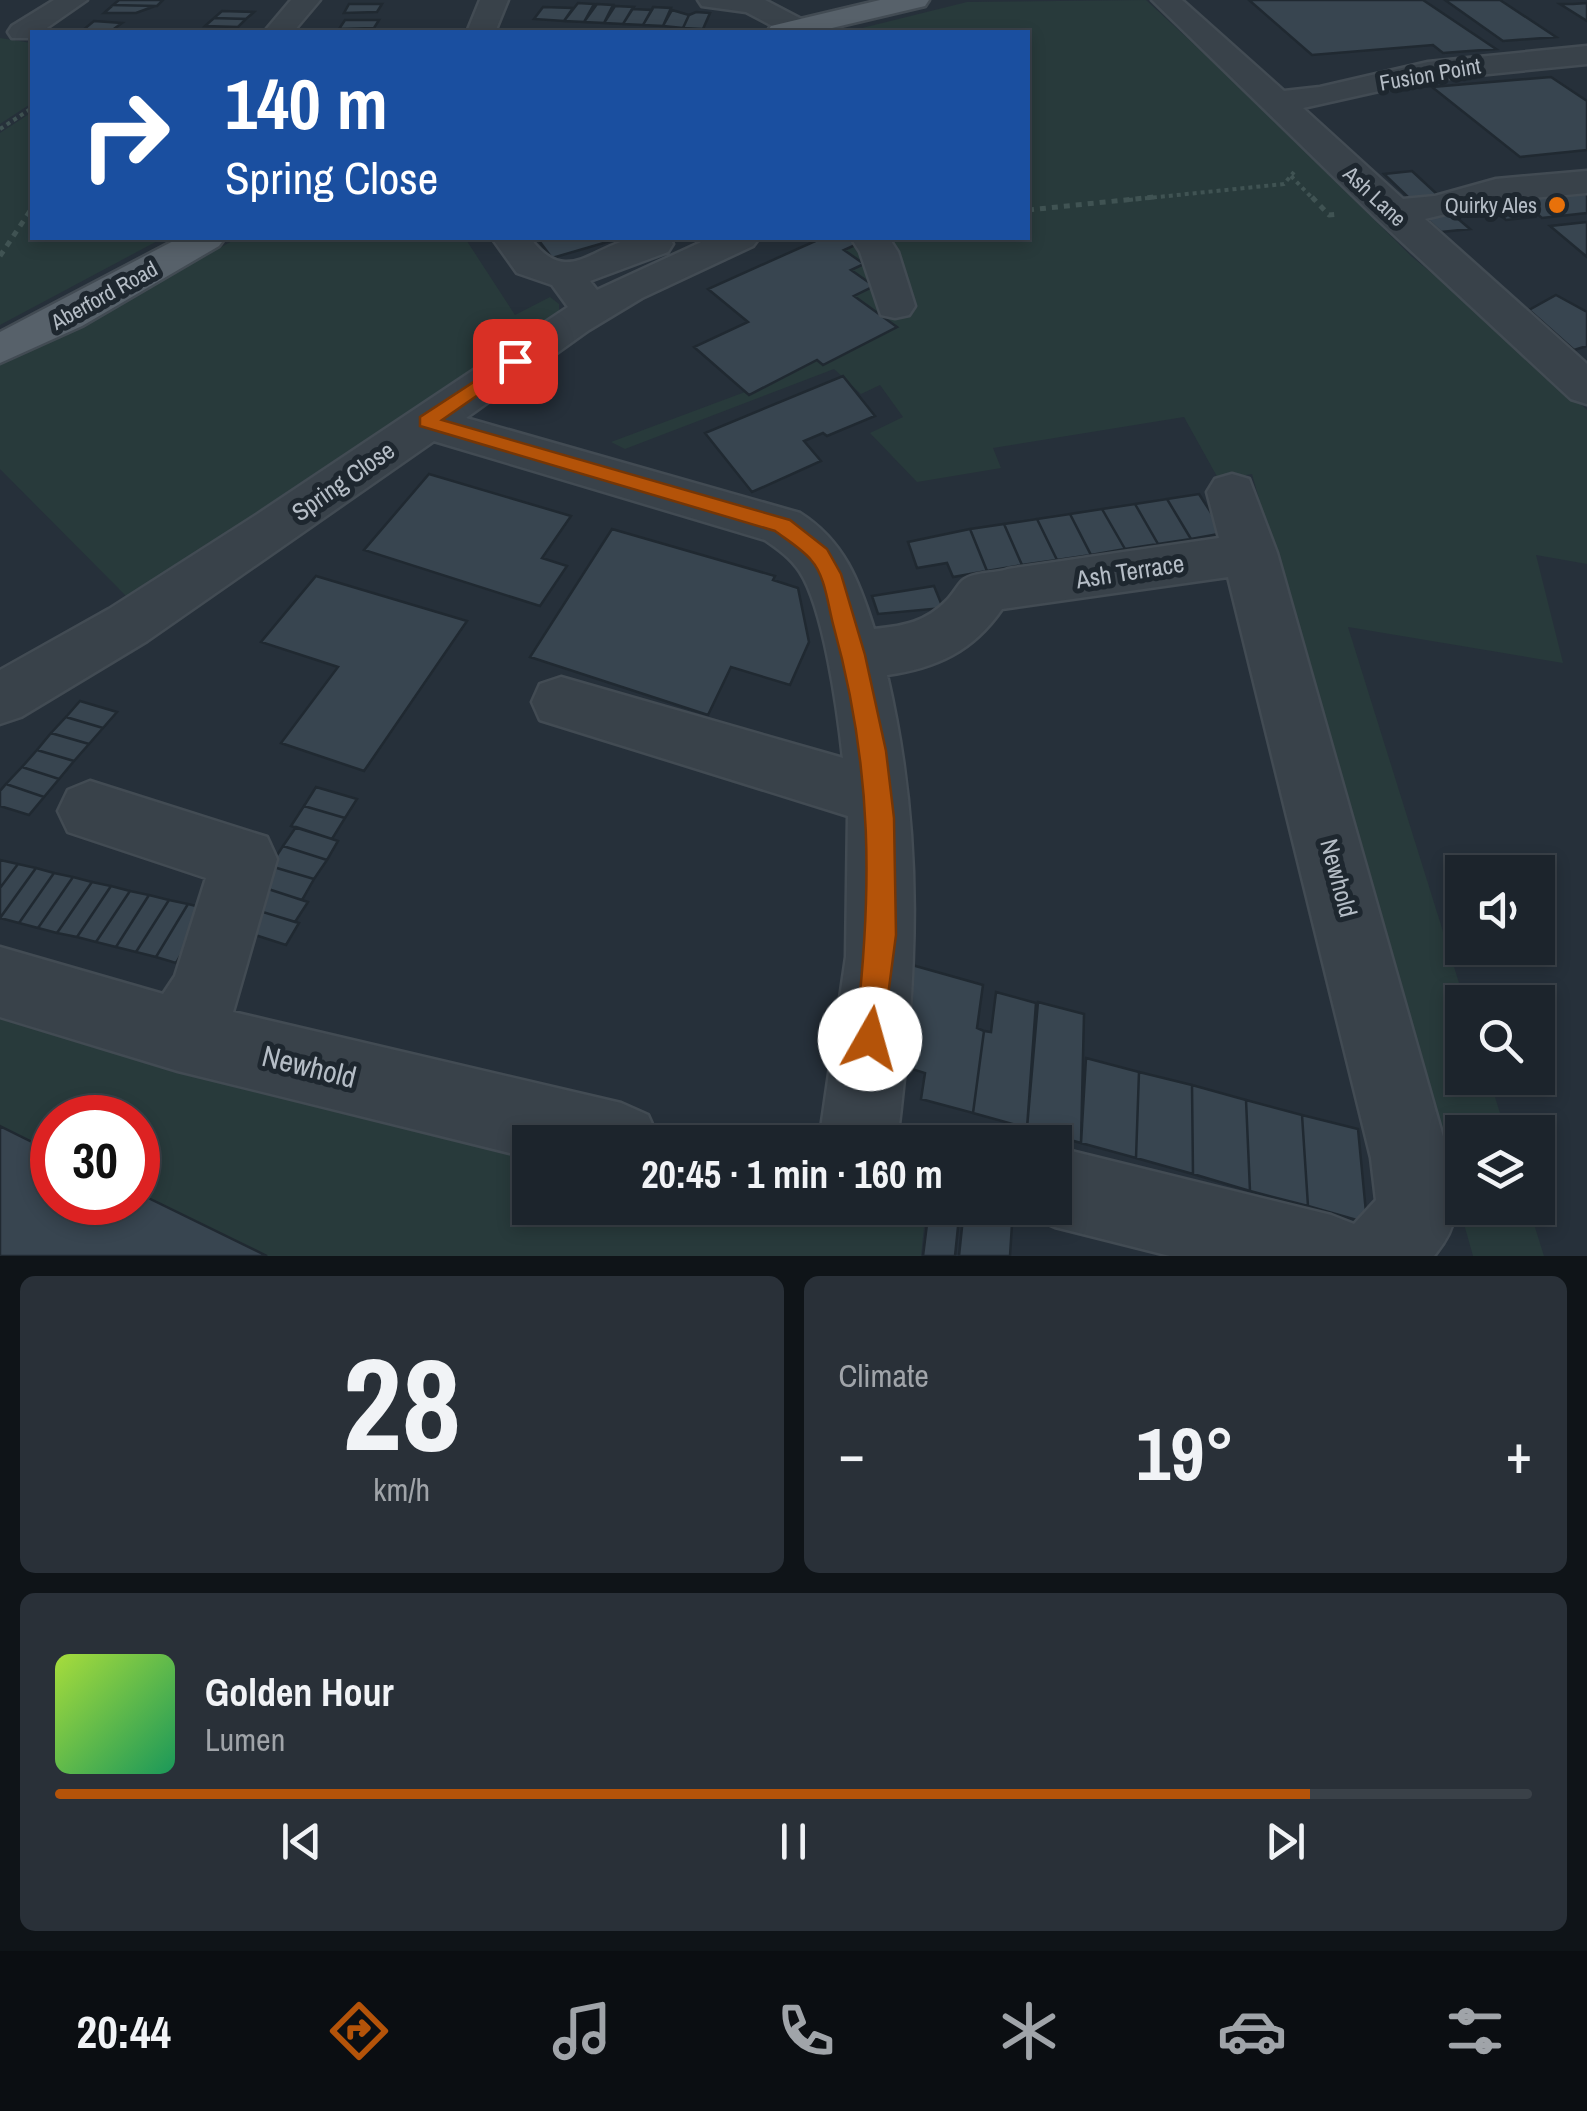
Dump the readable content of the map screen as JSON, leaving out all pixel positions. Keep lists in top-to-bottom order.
{
  "streets": {
    "main road": ["Aberford Road"],
    "street": [
      "Fusion Point",
      "Ash Lane",
      "Spring Close",
      "Ash Terrace",
      "Newhold"
    ]
  },
  "crossings": [
    ["Fusion Point", "Ash Lane"],
    ["Ash Terrace", "Newhold"]
  ],
  "places": ["Quirky Ales"],
  "page": {
    "turn": ["140 m", "Spring Close"],
    "limit": "30",
    "trip": "20:45 · 1 min · 160 m",
    "tile": [
      ["28", "km/h"],
      "Climate"
    ],
    "heat": ["−", "19°", "+"],
    "song": ["Golden Hour", "Lumen"],
    "tabs": "20:44"
  }
}
